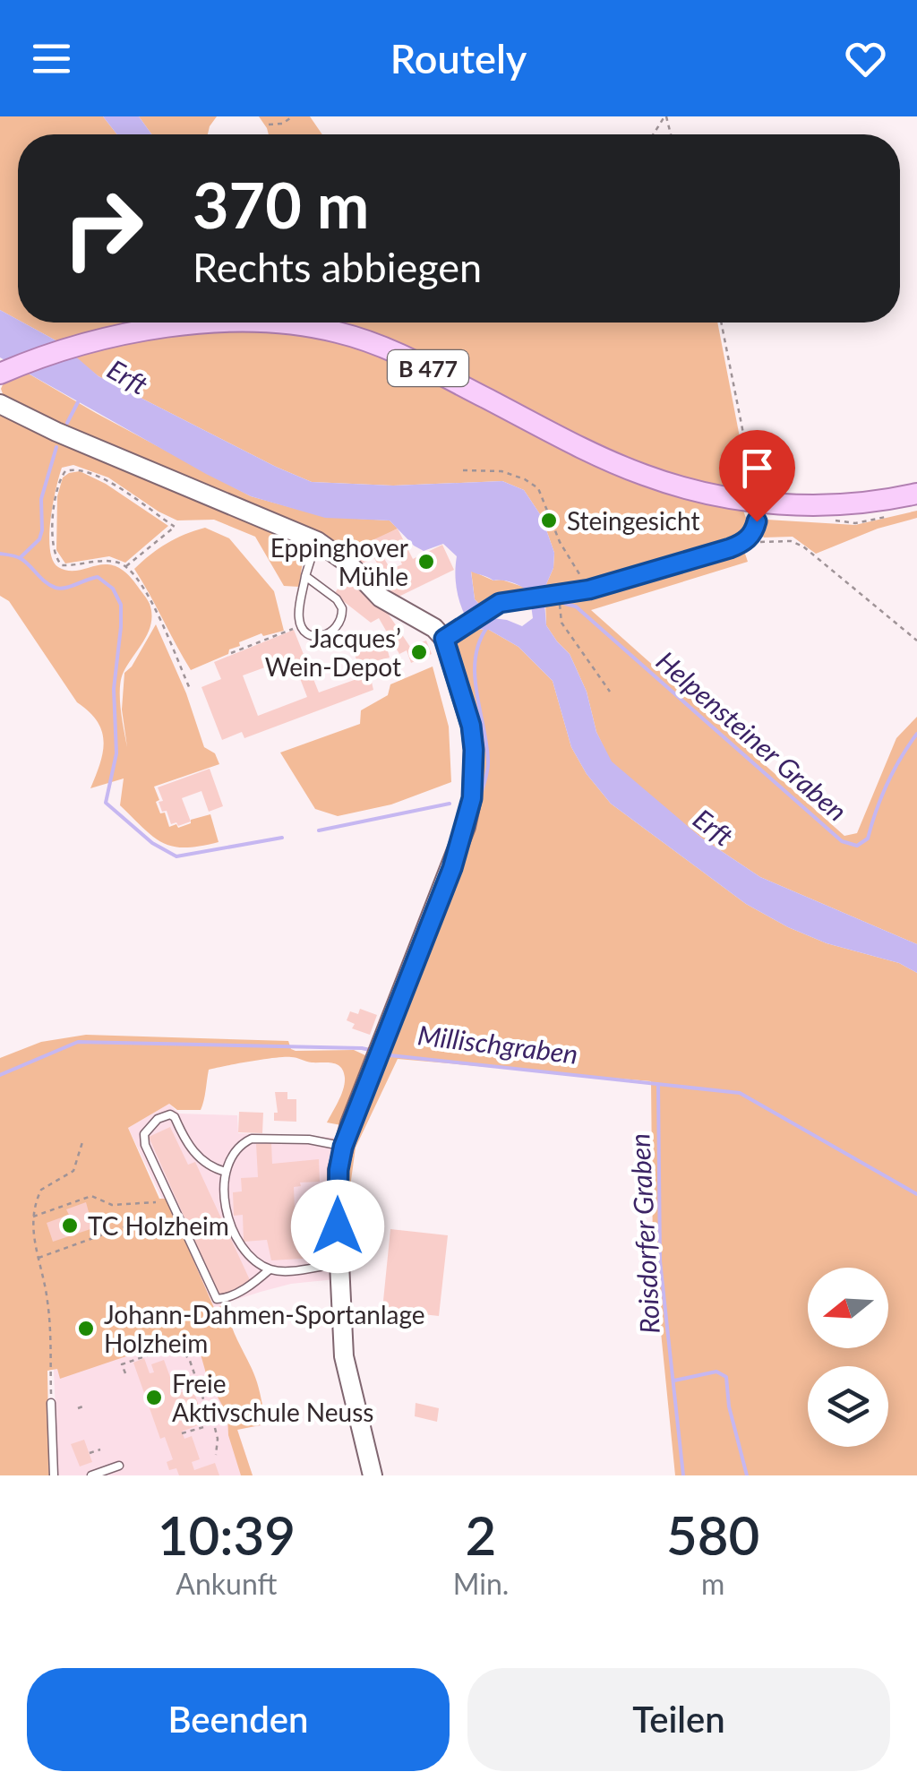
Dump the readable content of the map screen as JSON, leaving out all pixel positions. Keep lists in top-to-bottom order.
{
  "streets": {
    "main road": ["B 477"]
  },
  "water": [
    "Erft",
    "Helpensteiner Graben",
    "Millischgraben",
    "Roisdorfer Graben"
  ],
  "places": [
    "Steingesicht",
    "Eppinghover Mühle",
    "Jacques’ Wein-Depot",
    "TC Holzheim",
    "Johann-Dahmen-Sportanlage Holzheim",
    "Freie Aktivschule Neuss"
  ],
  "north": "left",
  "page": {
    "header": "Routely",
    "turn": ["370 m", "Rechts abbiegen"],
    "eta": [
      "10:39",
      "Ankunft",
      "2",
      "Min.",
      "580",
      "m"
    ],
    "buttons": ["Beenden", "Teilen"]
  }
}
